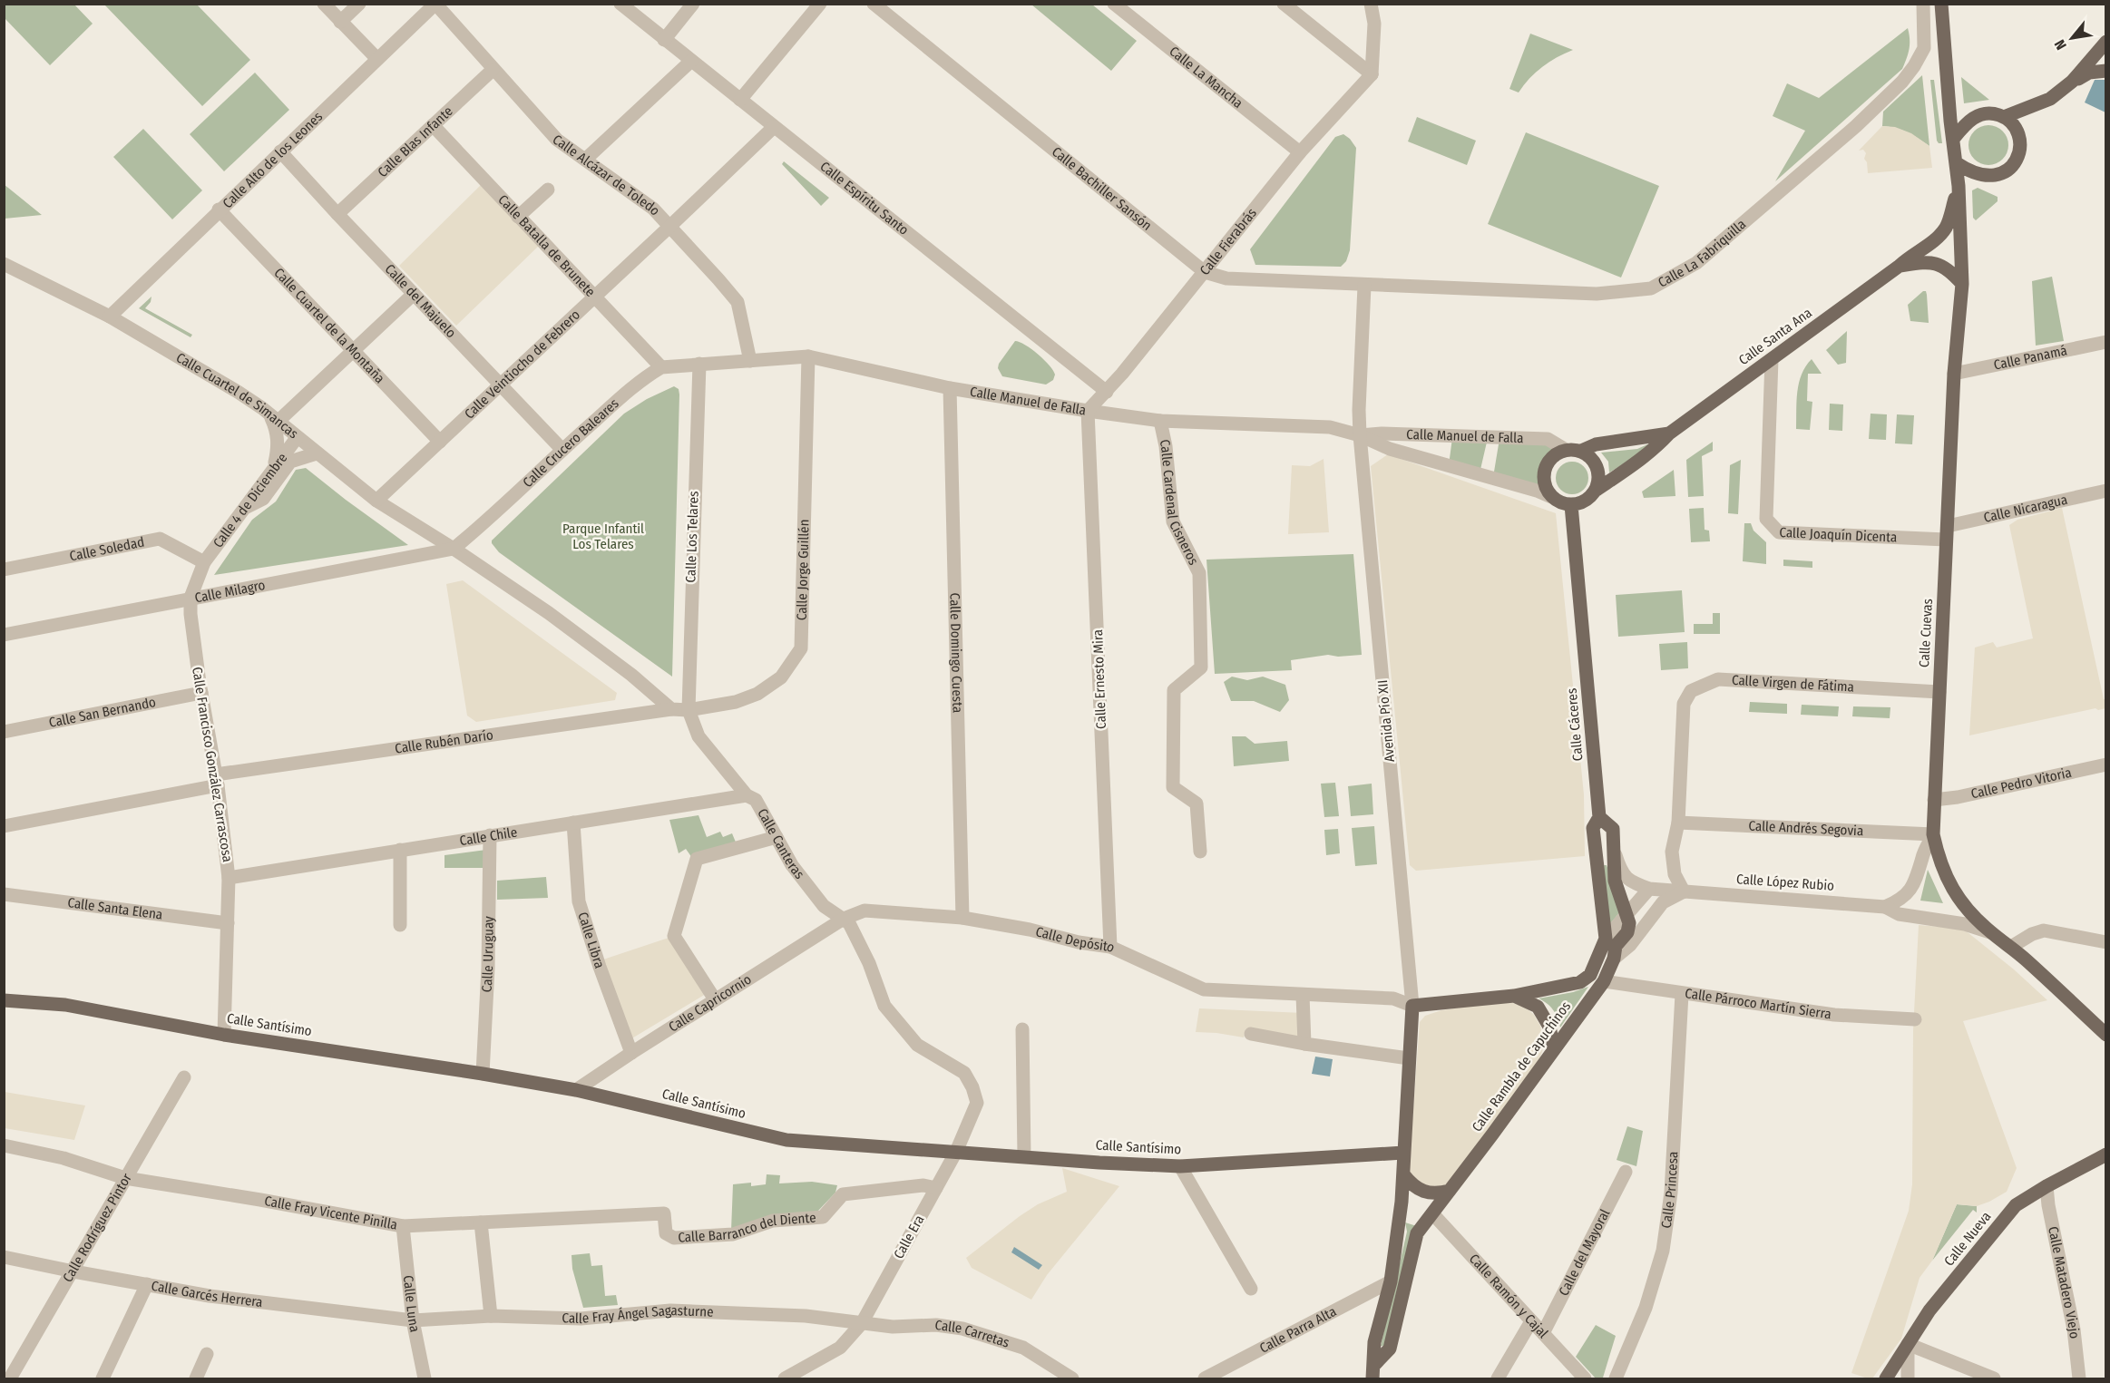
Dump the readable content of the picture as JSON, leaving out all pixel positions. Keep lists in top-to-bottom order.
{
  "streets": {
    "main road": [
      "Calle Santa Ana",
      "Calle Cuevas",
      "Calle Cáceres",
      "Calle López Rubio",
      "Calle Santísimo",
      "Calle Rambla de Capuchinos",
      "Calle Nueva"
    ],
    "street": [
      "Calle La Mancha",
      "Calle Blas Infante",
      "Calle Alto de los Leones",
      "Calle Alcázar de Toledo",
      "Calle Bachiller Sansón",
      "Calle Espíritu Santo",
      "Calle Fierabrás",
      "Calle Batalla de Brunete",
      "Calle La Fabriquilla",
      "Calle del Majuelo",
      "Calle Cuartel de la Montaña",
      "Calle Panamá",
      "Calle Veintiocho de Febrero",
      "Calle Cuartel de Simancas",
      "Calle Manuel de Falla",
      "Calle Crucero Baleares",
      "Calle 4 de Diciembre",
      "Calle Cardenal Cisneros",
      "Calle Nicaragua",
      "Calle Joaquín Dicenta",
      "Calle Los Telares",
      "Calle Soledad",
      "Calle Jorge Guillén",
      "Calle Milagro",
      "Calle Domingo Cuesta",
      "Calle Ernesto Mira",
      "Calle Virgen de Fátima",
      "Calle San Bernando",
      "Avenida Pío XII",
      "Calle Rubén Darío",
      "Calle Francisco González Carrascosa",
      "Calle Pedro Vitoria",
      "Calle Andrés Segovia",
      "Calle Chile",
      "Calle Canteras",
      "Calle Santa Elena",
      "Calle Libra",
      "Calle Depósito",
      "Calle Uruguay",
      "Calle Capricornio",
      "Calle Párroco Martín Sierra",
      "Calle Princesa",
      "Calle Fray Vicente Pinilla",
      "Calle Barranco del Diente",
      "Calle Rodríguez Pintor",
      "Calle Era",
      "Calle del Mayoral",
      "Calle Matadero Viejo",
      "Calle Garcés Herrera",
      "Calle Ramón y Cajal",
      "Calle Luna",
      "Calle Fray Ángel Sagasturne",
      "Calle Parra Alta",
      "Calle Carretas"
    ]
  },
  "crossings": [
    ["Calle La Mancha", "Calle Fierabrás"],
    ["Calle Blas Infante", "Calle Alcázar de Toledo"],
    ["Calle Blas Infante", "Calle Batalla de Brunete"],
    ["Calle Blas Infante", "Calle del Majuelo"],
    ["Calle Alto de los Leones", "Calle Alcázar de Toledo"],
    ["Calle Alto de los Leones", "Calle del Majuelo"],
    ["Calle Alto de los Leones", "Calle Cuartel de la Montaña"],
    ["Calle Alto de los Leones", "Calle Cuartel de Simancas"],
    ["Calle Alcázar de Toledo", "Calle Veintiocho de Febrero"],
    ["Calle Alcázar de Toledo", "Calle Manuel de Falla"],
    ["Calle Bachiller Sansón", "Calle Fierabrás"],
    ["Calle Bachiller Sansón", "Calle La Fabriquilla"],
    ["Calle Bachiller Sansón", "Avenida Pío XII"],
    ["Calle Espíritu Santo", "Calle Fierabrás"],
    ["Calle Espíritu Santo", "Calle Veintiocho de Febrero"],
    ["Calle Fierabrás", "Calle Manuel de Falla"],
    ["Calle Fierabrás", "Calle Ernesto Mira"],
    ["Calle Batalla de Brunete", "Calle Veintiocho de Febrero"],
    ["Calle Batalla de Brunete", "Calle Crucero Baleares"],
    ["Calle La Fabriquilla", "Avenida Pío XII"],
    ["Calle del Majuelo", "Calle Veintiocho de Febrero"],
    ["Calle del Majuelo", "Calle Crucero Baleares"],
    ["Calle Cuartel de la Montaña", "Calle Veintiocho de Febrero"],
    ["Calle Santa Ana", "Calle Manuel de Falla"],
    ["Calle Santa Ana", "Calle Joaquín Dicenta"],
    ["Calle Santa Ana", "Calle Cuevas"],
    ["Calle Santa Ana", "Calle Cáceres"],
    ["Calle Panamá", "Calle Cuevas"],
    ["Calle Veintiocho de Febrero", "Calle Cuartel de Simancas"],
    ["Calle Cuartel de Simancas", "Calle Crucero Baleares"],
    ["Calle Cuartel de Simancas", "Calle 4 de Diciembre"],
    ["Calle Cuartel de Simancas", "Calle Milagro"],
    ["Calle Manuel de Falla", "Calle Crucero Baleares"],
    ["Calle Manuel de Falla", "Calle Cardenal Cisneros"],
    ["Calle Manuel de Falla", "Calle Los Telares"],
    ["Calle Manuel de Falla", "Calle Jorge Guillén"],
    ["Calle Manuel de Falla", "Calle Domingo Cuesta"],
    ["Calle Manuel de Falla", "Calle Ernesto Mira"],
    ["Calle Manuel de Falla", "Avenida Pío XII"],
    ["Calle Manuel de Falla", "Calle Cáceres"],
    ["Calle Crucero Baleares", "Calle Los Telares"],
    ["Calle Crucero Baleares", "Calle Milagro"],
    ["Calle 4 de Diciembre", "Calle Soledad"],
    ["Calle 4 de Diciembre", "Calle Francisco González Carrascosa"],
    ["Calle Nicaragua", "Calle Joaquín Dicenta"],
    ["Calle Nicaragua", "Calle Cuevas"],
    ["Calle Joaquín Dicenta", "Calle Cuevas"],
    ["Calle Los Telares", "Calle Jorge Guillén"],
    ["Calle Los Telares", "Calle Canteras"],
    ["Calle Soledad", "Calle Francisco González Carrascosa"],
    ["Calle Jorge Guillén", "Calle Canteras"],
    ["Calle Milagro", "Calle Francisco González Carrascosa"],
    ["Calle Cuevas", "Calle Virgen de Fátima"],
    ["Calle Cuevas", "Calle Pedro Vitoria"],
    ["Calle Cuevas", "Calle Andrés Segovia"],
    ["Calle Cuevas", "Calle López Rubio"],
    ["Calle Domingo Cuesta", "Calle Depósito"],
    ["Calle Ernesto Mira", "Calle Depósito"],
    ["Calle Virgen de Fátima", "Calle Andrés Segovia"],
    ["Calle Virgen de Fátima", "Calle López Rubio"],
    ["Calle San Bernando", "Calle Francisco González Carrascosa"],
    ["Avenida Pío XII", "Calle Depósito"],
    ["Avenida Pío XII", "Calle Rambla de Capuchinos"],
    ["Calle Cáceres", "Calle López Rubio"],
    ["Calle Rubén Darío", "Calle Francisco González Carrascosa"],
    ["Calle Francisco González Carrascosa", "Calle Chile"],
    ["Calle Francisco González Carrascosa", "Calle Santa Elena"],
    ["Calle Francisco González Carrascosa", "Calle Santísimo"],
    ["Calle Chile", "Calle Canteras"],
    ["Calle Chile", "Calle Libra"],
    ["Calle Chile", "Calle Uruguay"],
    ["Calle Canteras", "Calle Depósito"],
    ["Calle Canteras", "Calle Capricornio"],
    ["Calle Canteras", "Calle Santísimo"],
    ["Calle Canteras", "Calle Era"],
    ["Calle López Rubio", "Calle Rambla de Capuchinos"],
    ["Calle Libra", "Calle Capricornio"],
    ["Calle Depósito", "Calle Capricornio"],
    ["Calle Depósito", "Calle Rambla de Capuchinos"],
    ["Calle Uruguay", "Calle Santísimo"],
    ["Calle Capricornio", "Calle Santísimo"],
    ["Calle Párroco Martín Sierra", "Calle Rambla de Capuchinos"],
    ["Calle Párroco Martín Sierra", "Calle Princesa"],
    ["Calle Santísimo", "Calle Rambla de Capuchinos"],
    ["Calle Santísimo", "Calle Era"],
    ["Calle Rambla de Capuchinos", "Calle Ramón y Cajal"],
    ["Calle Rambla de Capuchinos", "Calle Parra Alta"],
    ["Calle Fray Vicente Pinilla", "Calle Barranco del Diente"],
    ["Calle Fray Vicente Pinilla", "Calle Rodríguez Pintor"],
    ["Calle Fray Vicente Pinilla", "Calle Luna"],
    ["Calle Barranco del Diente", "Calle Era"],
    ["Calle Rodríguez Pintor", "Calle Garcés Herrera"],
    ["Calle Era", "Calle Fray Ángel Sagasturne"],
    ["Calle Era", "Calle Carretas"],
    ["Calle Nueva", "Calle Matadero Viejo"],
    ["Calle del Mayoral", "Calle Ramón y Cajal"],
    ["Calle Garcés Herrera", "Calle Luna"],
    ["Calle Garcés Herrera", "Calle Fray Ángel Sagasturne"],
    ["Calle Luna", "Calle Fray Ángel Sagasturne"],
    ["Calle Fray Ángel Sagasturne", "Calle Carretas"]
  ],
  "parks": ["Parque Infantil Los Telares"],
  "north": "bottom left"
}
